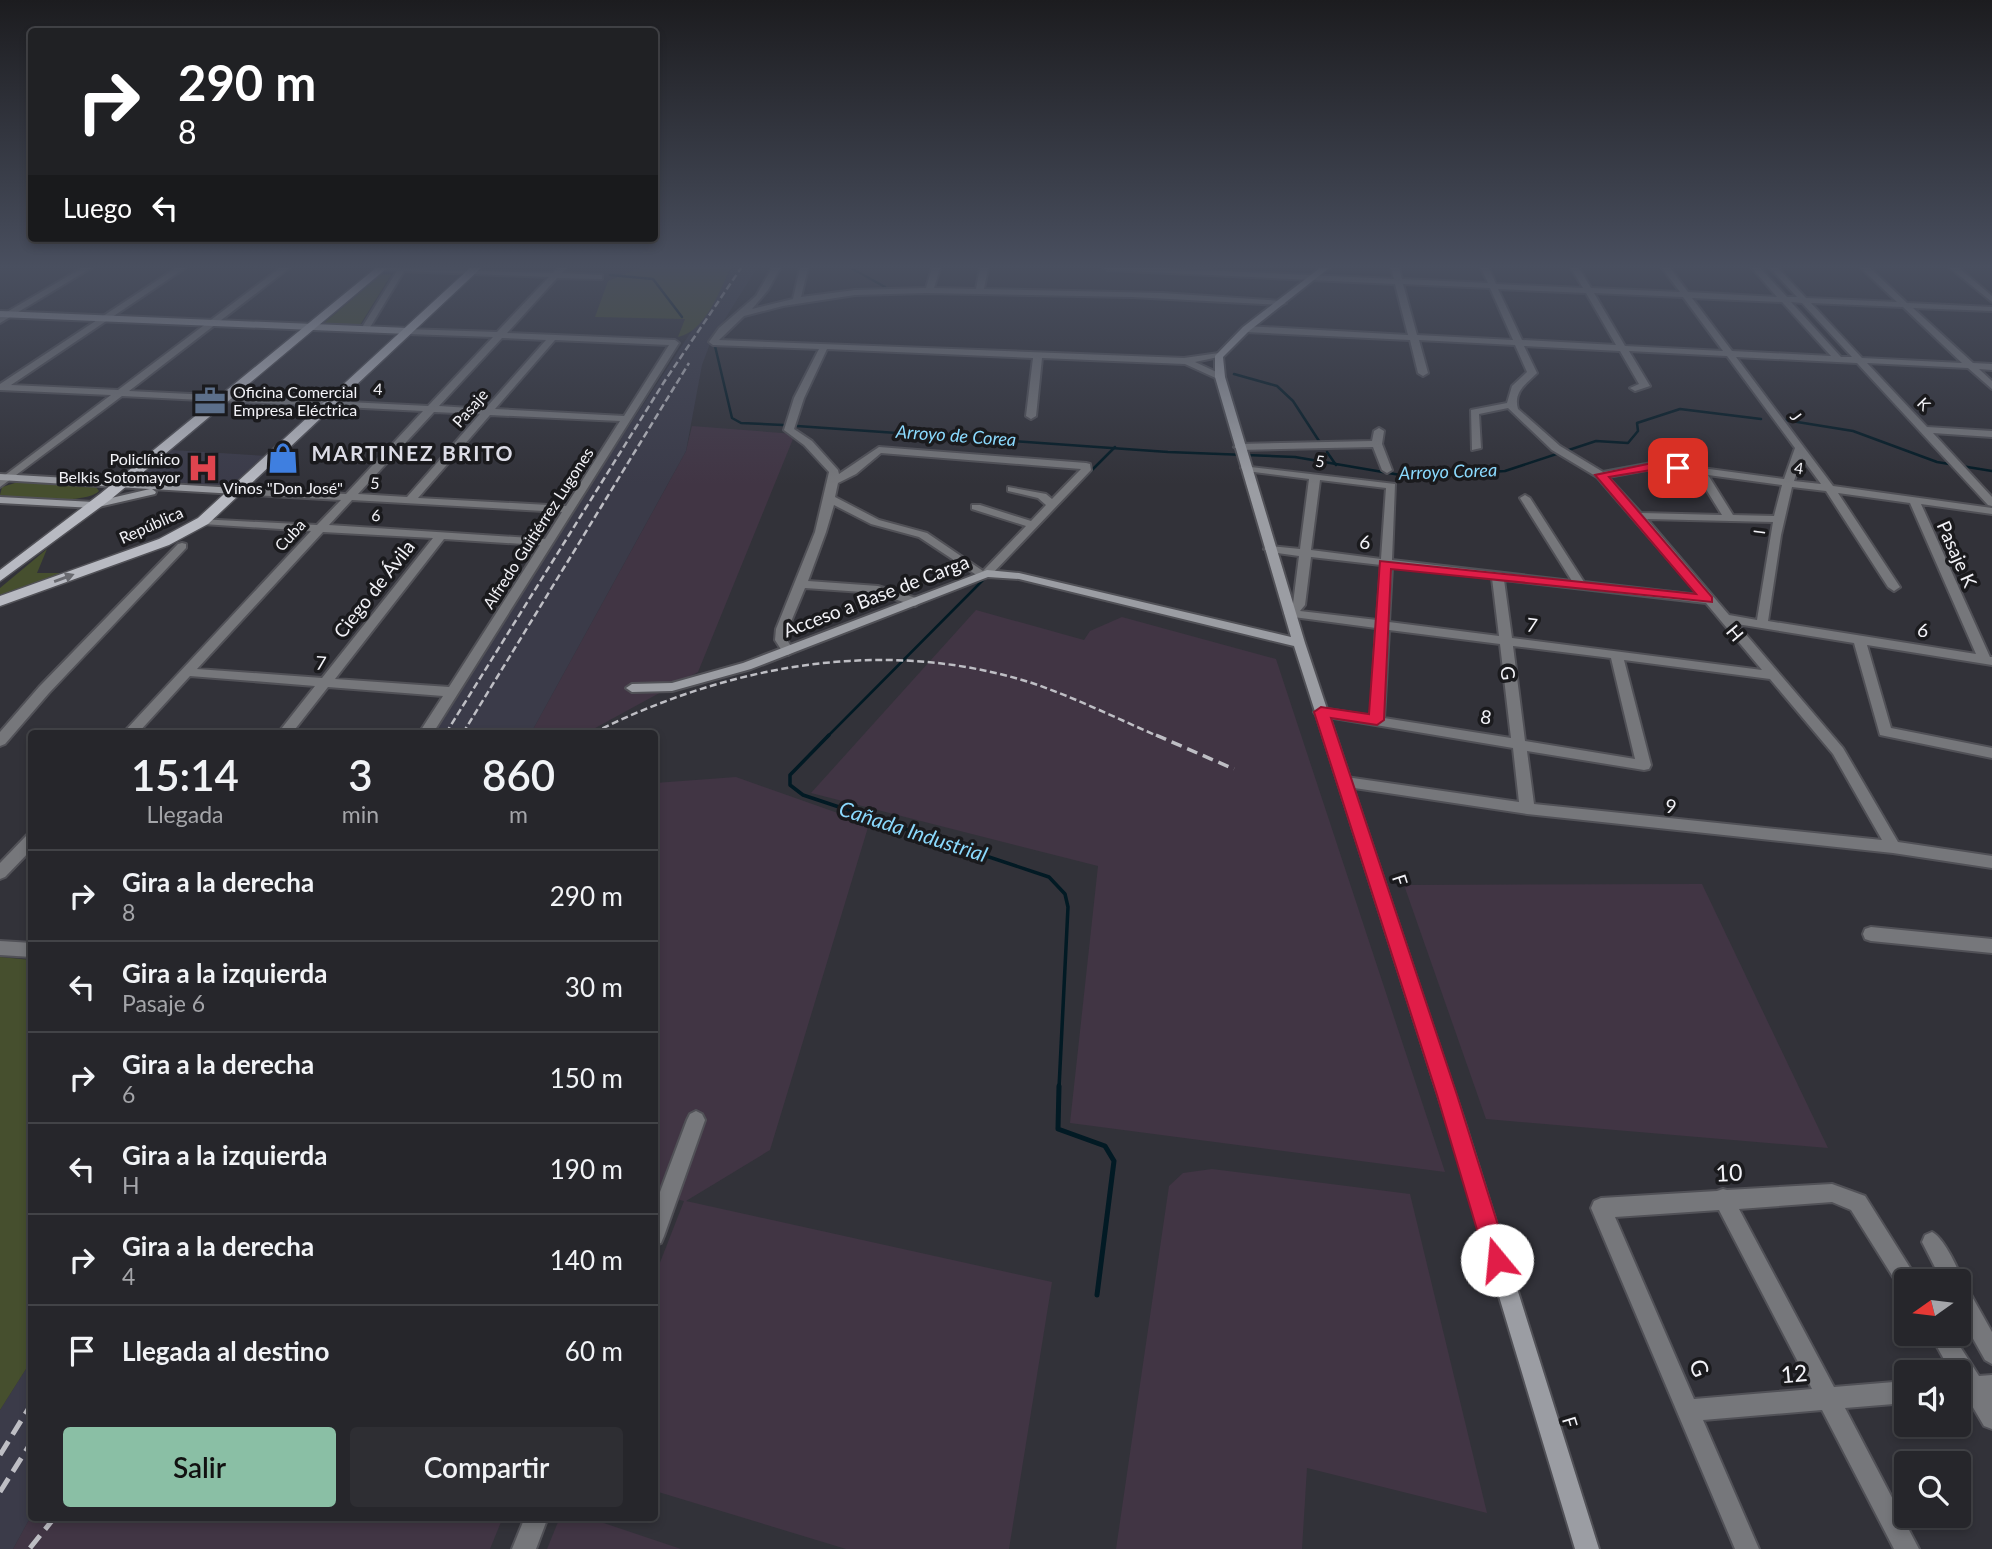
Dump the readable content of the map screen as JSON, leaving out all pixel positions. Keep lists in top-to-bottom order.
{
  "streets": {
    "main road": ["República"],
    "street": [
      "4",
      "K",
      "Pasaje",
      "J",
      "5",
      "6",
      "Alfredo Guitiérrez Lugones",
      "I",
      "Cuba",
      "Pasaje K",
      "Ciego de Ávila",
      "Acceso a Base de Carga",
      "7",
      "H",
      "G",
      "8",
      "9",
      "F",
      "10",
      "12"
    ]
  },
  "crossings": [
    ["4", "Pasaje"],
    ["4", "J"],
    ["4", "República"],
    ["4", "Alfredo Guitiérrez Lugones"],
    ["4", "I"],
    ["4", "Cuba"],
    ["4", "Pasaje K"],
    ["4", "H"],
    ["Pasaje", "5"],
    ["J", "I"],
    ["5", "6"],
    ["5", "República"],
    ["5", "Alfredo Guitiérrez Lugones"],
    ["5", "Cuba"],
    ["5", "F"],
    ["6", "República"],
    ["6", "Alfredo Guitiérrez Lugones"],
    ["6", "I"],
    ["6", "Cuba"],
    ["6", "Pasaje K"],
    ["6", "Ciego de Ávila"],
    ["6", "H"],
    ["6", "G"],
    ["6", "F"],
    ["Alfredo Guitiérrez Lugones", "7"],
    ["Cuba", "7"],
    ["Ciego de Ávila", "7"],
    ["Acceso a Base de Carga", "F"],
    ["7", "H"],
    ["7", "G"],
    ["7", "8"],
    ["7", "F"],
    ["H", "9"],
    ["G", "8"],
    ["G", "9"],
    ["G", "10"],
    ["G", "12"],
    ["8", "F"],
    ["9", "F"]
  ],
  "districts": ["MARTINEZ BRITO"],
  "water": ["Arroyo de Corea", "Arroyo Corea", "Cañada Industrial"],
  "places": {
    "office": ["Oficina Comercial Empresa Eléctrica"],
    "shop": ["Vinos \"Don José\""],
    "hospital": ["Policlínico Belkis Sotomayor"]
  },
  "north": "left",
  "page": {
    "turn": ["290 m", "8"],
    "then": "Luego",
    "eta": [
      "15:14",
      "Llegada",
      "3",
      "min",
      "860",
      "m"
    ],
    "list": [
      {
        "name": "Gira a la derecha",
        "note": "8",
        "value": "290 m"
      },
      {
        "name": "Gira a la izquierda",
        "note": "Pasaje 6",
        "value": "30 m"
      },
      {
        "name": "Gira a la derecha",
        "note": "6",
        "value": "150 m"
      },
      {
        "name": "Gira a la izquierda",
        "note": "H",
        "value": "190 m"
      },
      {
        "name": "Gira a la derecha",
        "note": "4",
        "value": "140 m"
      },
      {
        "name": "Llegada al destino",
        "value": "60 m"
      }
    ],
    "buttons": ["Salir", "Compartir"]
  }
}
